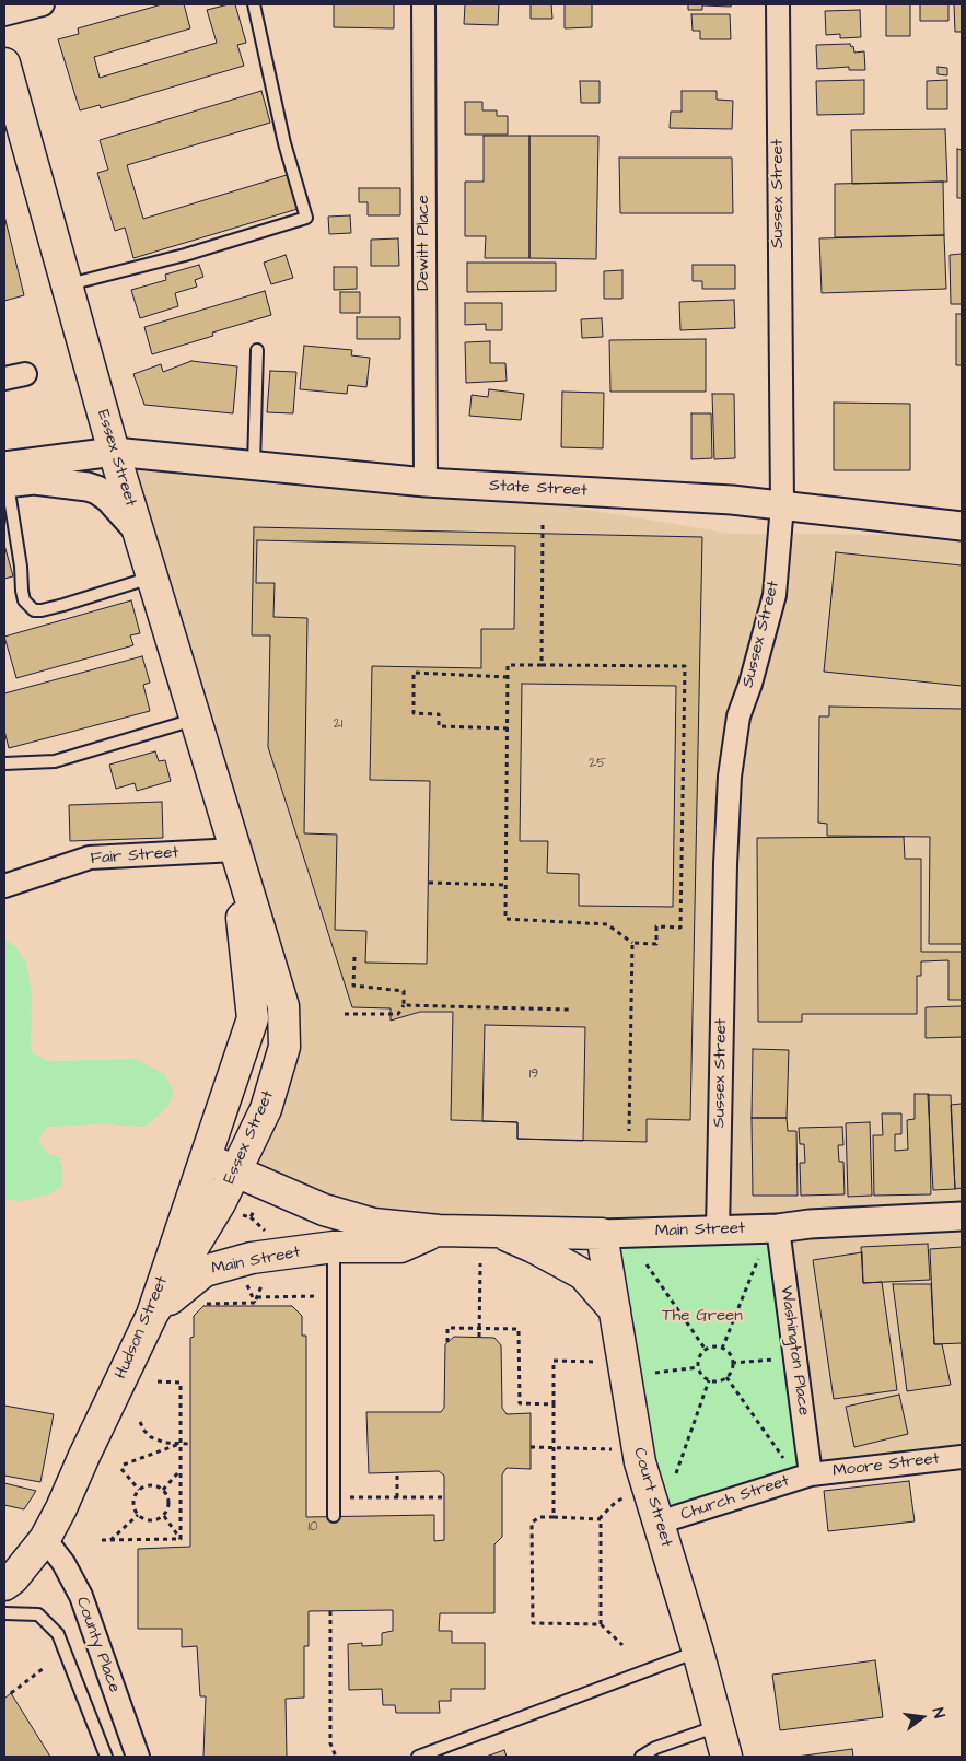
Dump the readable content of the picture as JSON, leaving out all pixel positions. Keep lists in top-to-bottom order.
{
  "streets": {
    "main road": [
      "Essex Street",
      "Main Street",
      "Hudson Street",
      "Court Street"
    ],
    "street": [
      "Sussex Street",
      "Dewitt Place",
      "State Street",
      "Fair Street",
      "Washington Place",
      "Moore Street",
      "Church Street",
      "County Place"
    ]
  },
  "crossings": [
    ["Sussex Street", "State Street"],
    ["Sussex Street", "Main Street"],
    ["Dewitt Place", "State Street"],
    ["Essex Street", "State Street"],
    ["Essex Street", "Fair Street"],
    ["Essex Street", "Main Street"],
    ["Essex Street", "Hudson Street"],
    ["Main Street", "Hudson Street"],
    ["Main Street", "Washington Place"],
    ["Main Street", "Court Street"],
    ["Hudson Street", "County Place"],
    ["Washington Place", "Moore Street"],
    ["Washington Place", "Church Street"],
    ["Moore Street", "Church Street"],
    ["Court Street", "Church Street"]
  ],
  "parks": ["The Green"],
  "house_numbers": [
    "21",
    "25",
    "19",
    "10"
  ],
  "north": "right"
}
